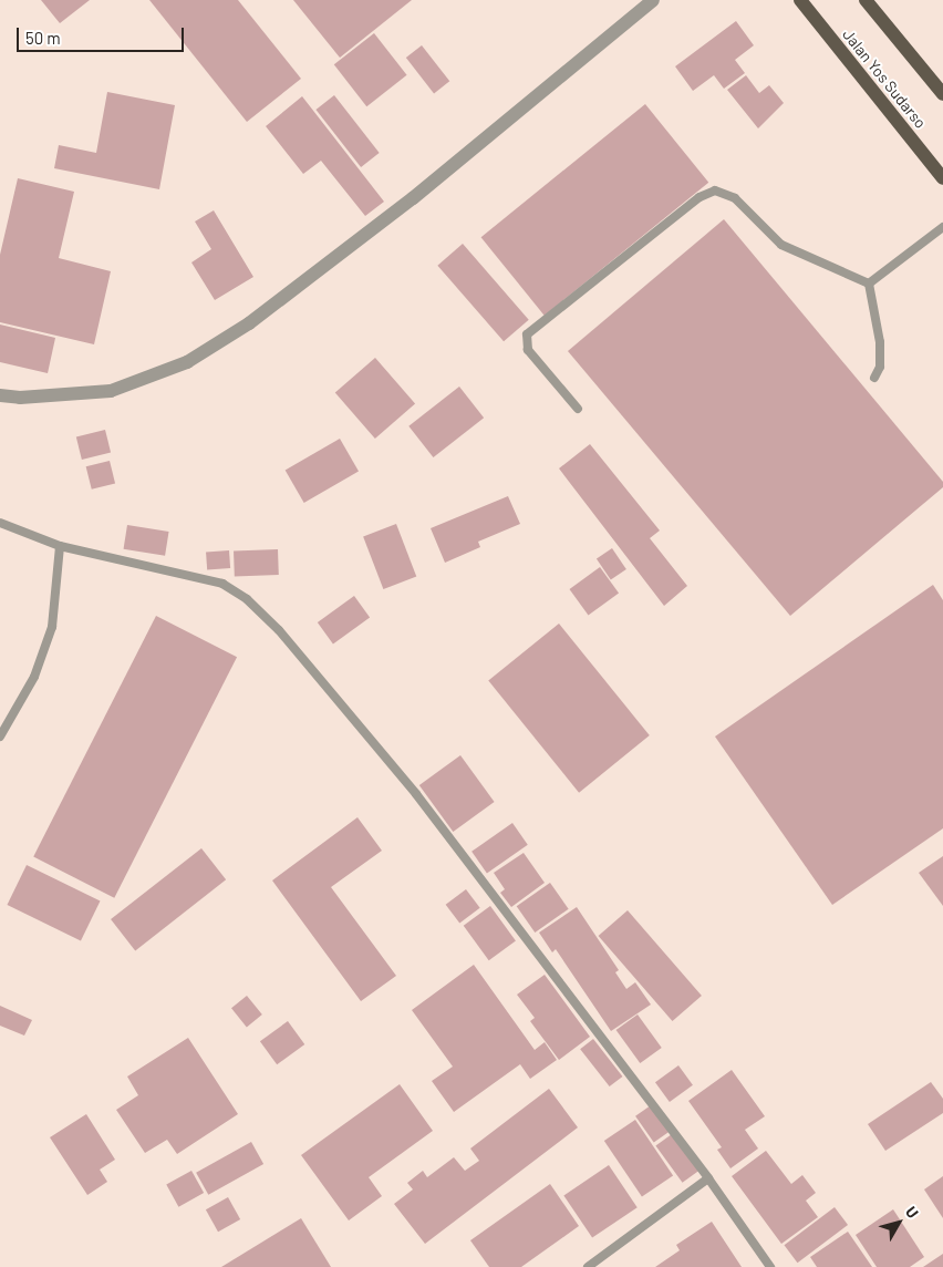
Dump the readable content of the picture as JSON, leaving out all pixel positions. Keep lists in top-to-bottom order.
{
  "streets": {
    "main road": ["Jalan Yos Sudarso"]
  },
  "scale_bar": "50 m",
  "north": "top right"
}
